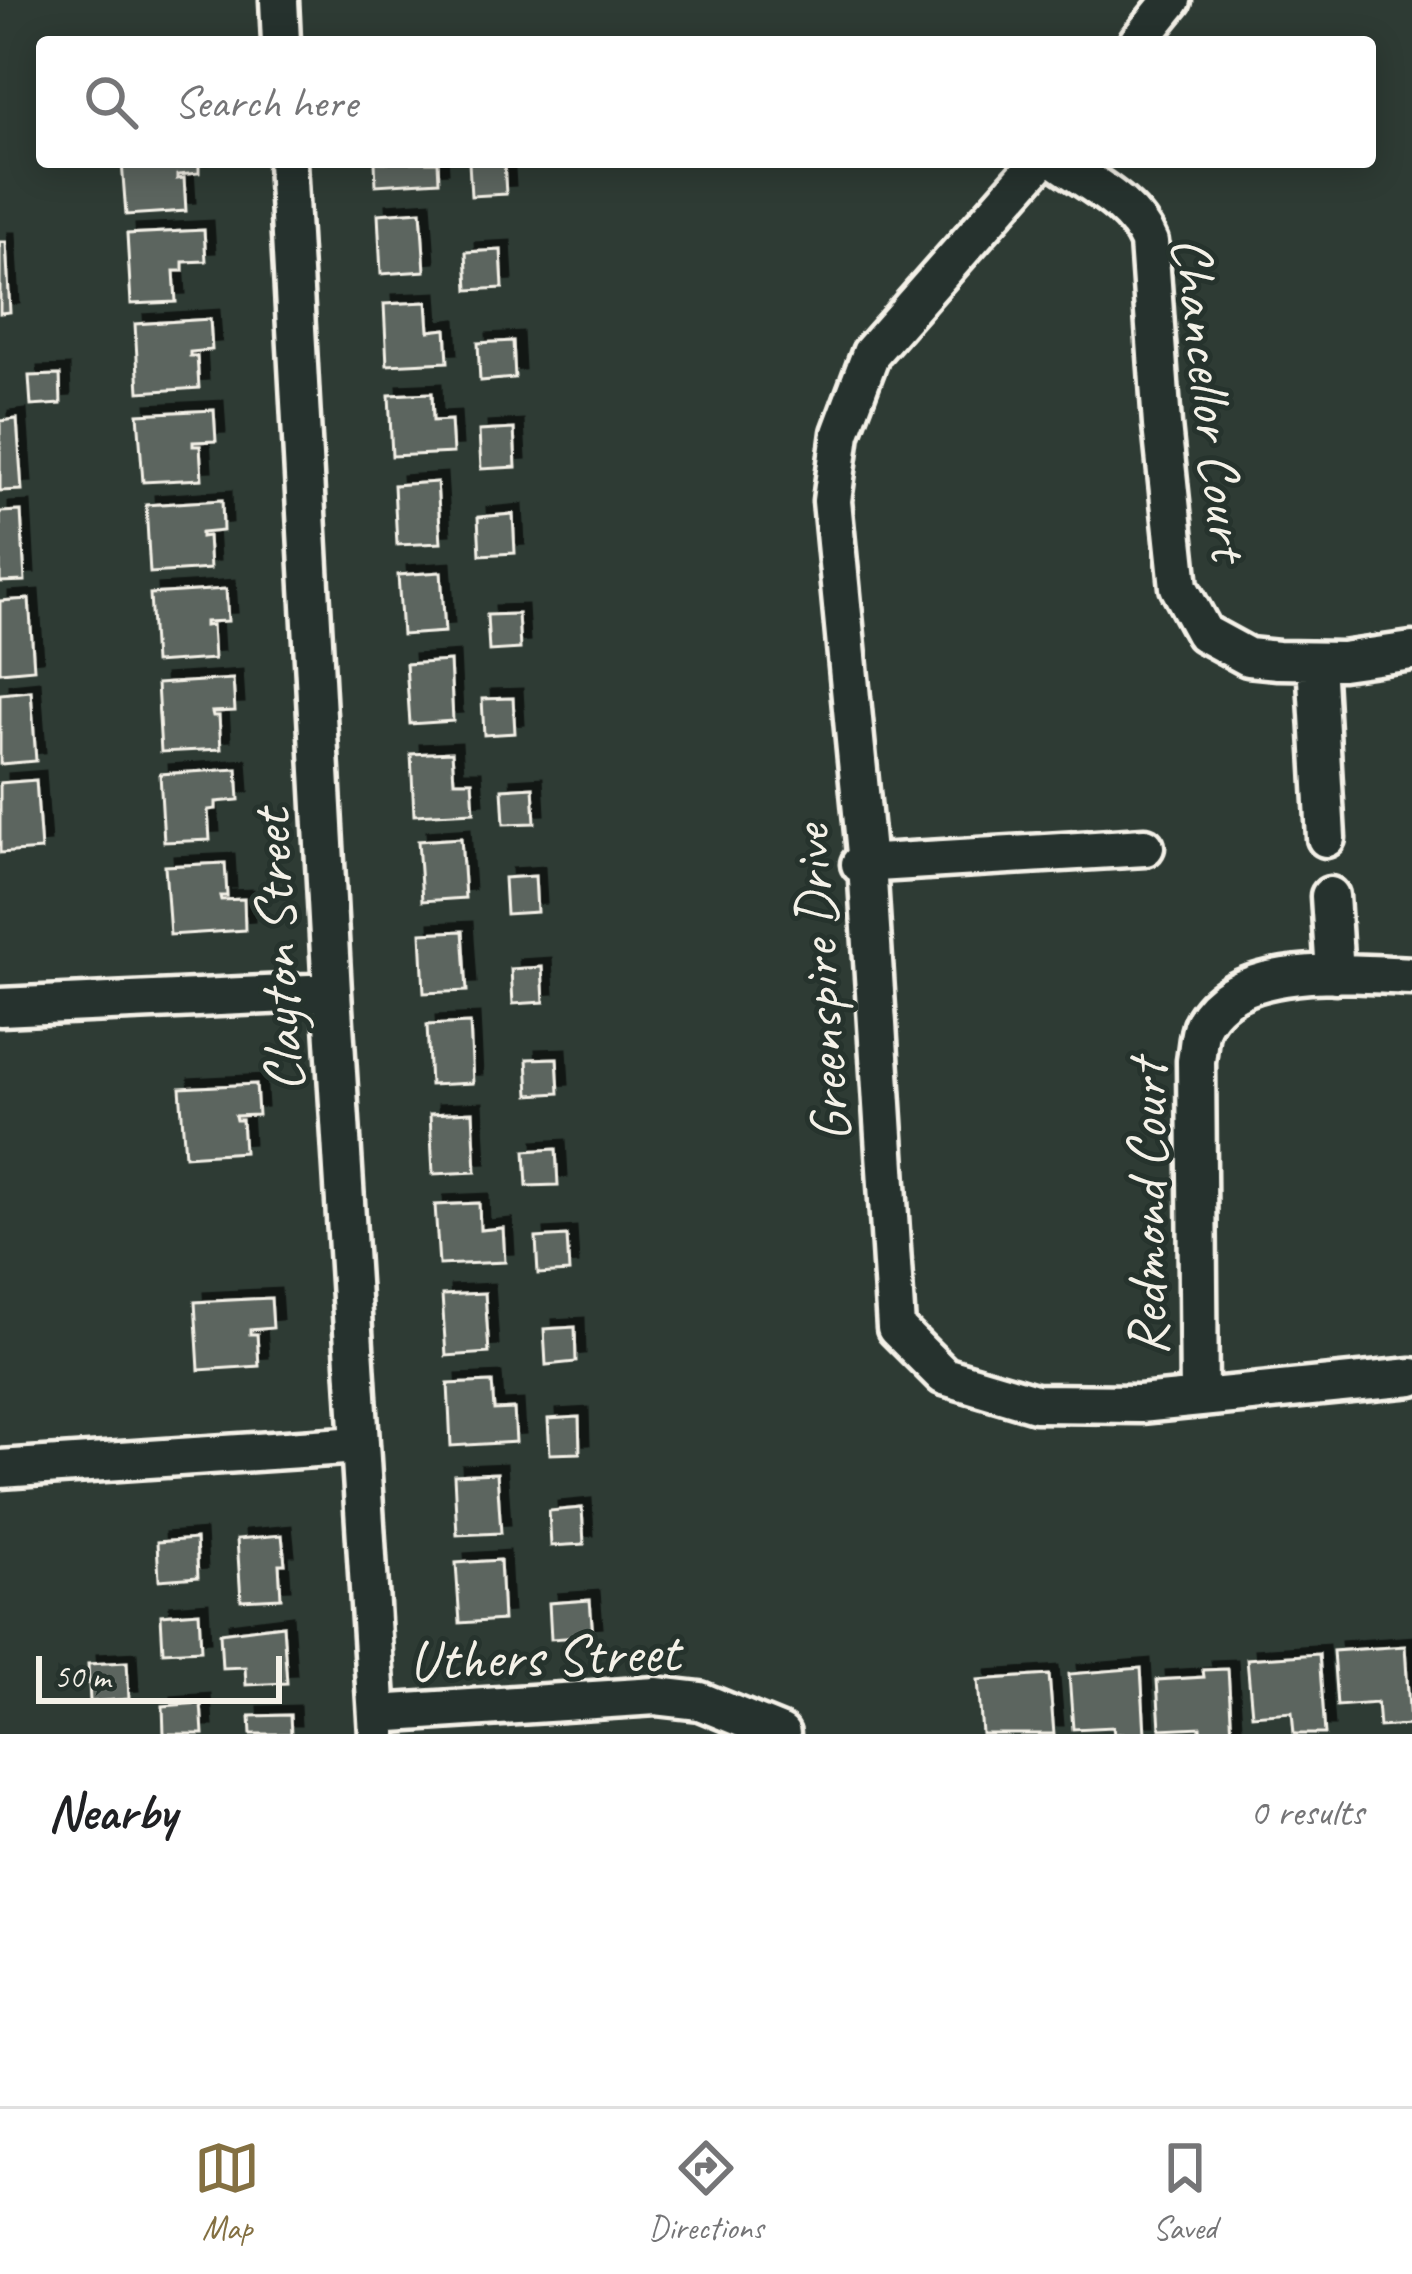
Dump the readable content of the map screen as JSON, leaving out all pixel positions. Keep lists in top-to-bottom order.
{
  "streets": {
    "street": [
      "Chancellor Court",
      "Clayton Street",
      "Greenspire Drive",
      "Redmond Court",
      "Uthers Street"
    ]
  },
  "crossings": [
    ["Clayton Street", "Uthers Street"],
    ["Greenspire Drive", "Redmond Court"]
  ],
  "scale_bar": "50 m",
  "page": {
    "search": "Search here",
    "scale": "50 m",
    "heading": ["Nearby", "0 results"],
    "nav": ["Map", "Directions", "Saved"]
  }
}
